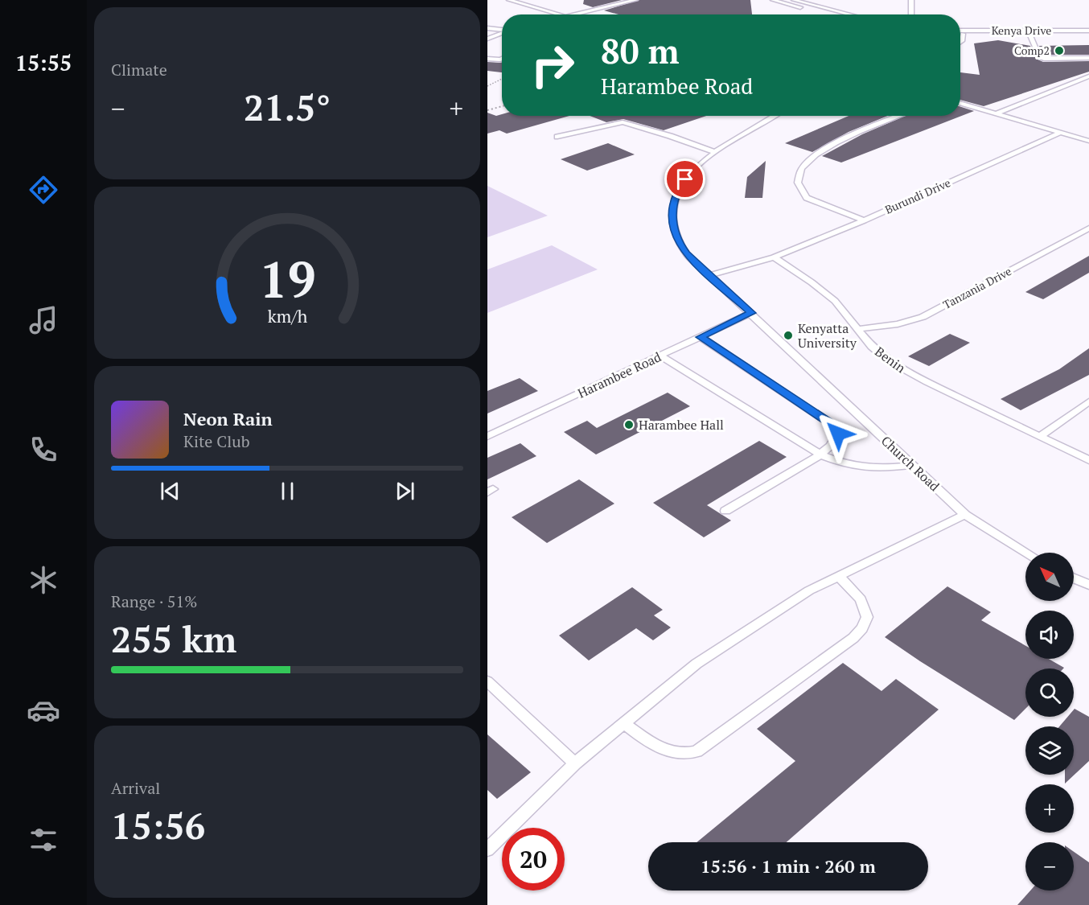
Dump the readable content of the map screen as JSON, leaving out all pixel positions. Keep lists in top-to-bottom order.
{
  "streets": {
    "lane": [
      "Kenya Drive",
      "Burundi Drive",
      "Tanzania Drive",
      "Benin",
      "Harambee Road",
      "Church Road"
    ]
  },
  "crossings": [
    ["Burundi Drive", "Benin"],
    ["Tanzania Drive", "Benin"],
    ["Harambee Road", "Church Road"]
  ],
  "places": ["Comp2", "Kenyatta University", "Harambee Hall"],
  "north": "top left",
  "page": {
    "tabs": "15:55",
    "tile": [
      "Climate",
      ["Range · 51%", "255 km"],
      ["Arrival", "15:56"]
    ],
    "turn": ["80 m", "Harambee Road"],
    "heat": ["−", "21.5°", "+"],
    "song": ["Neon Rain", "Kite Club"],
    "map_buttons": ["+", "−"],
    "limit": "20",
    "trip": "15:56 · 1 min · 260 m",
    "gauge": ["19", "km/h"]
  }
}
